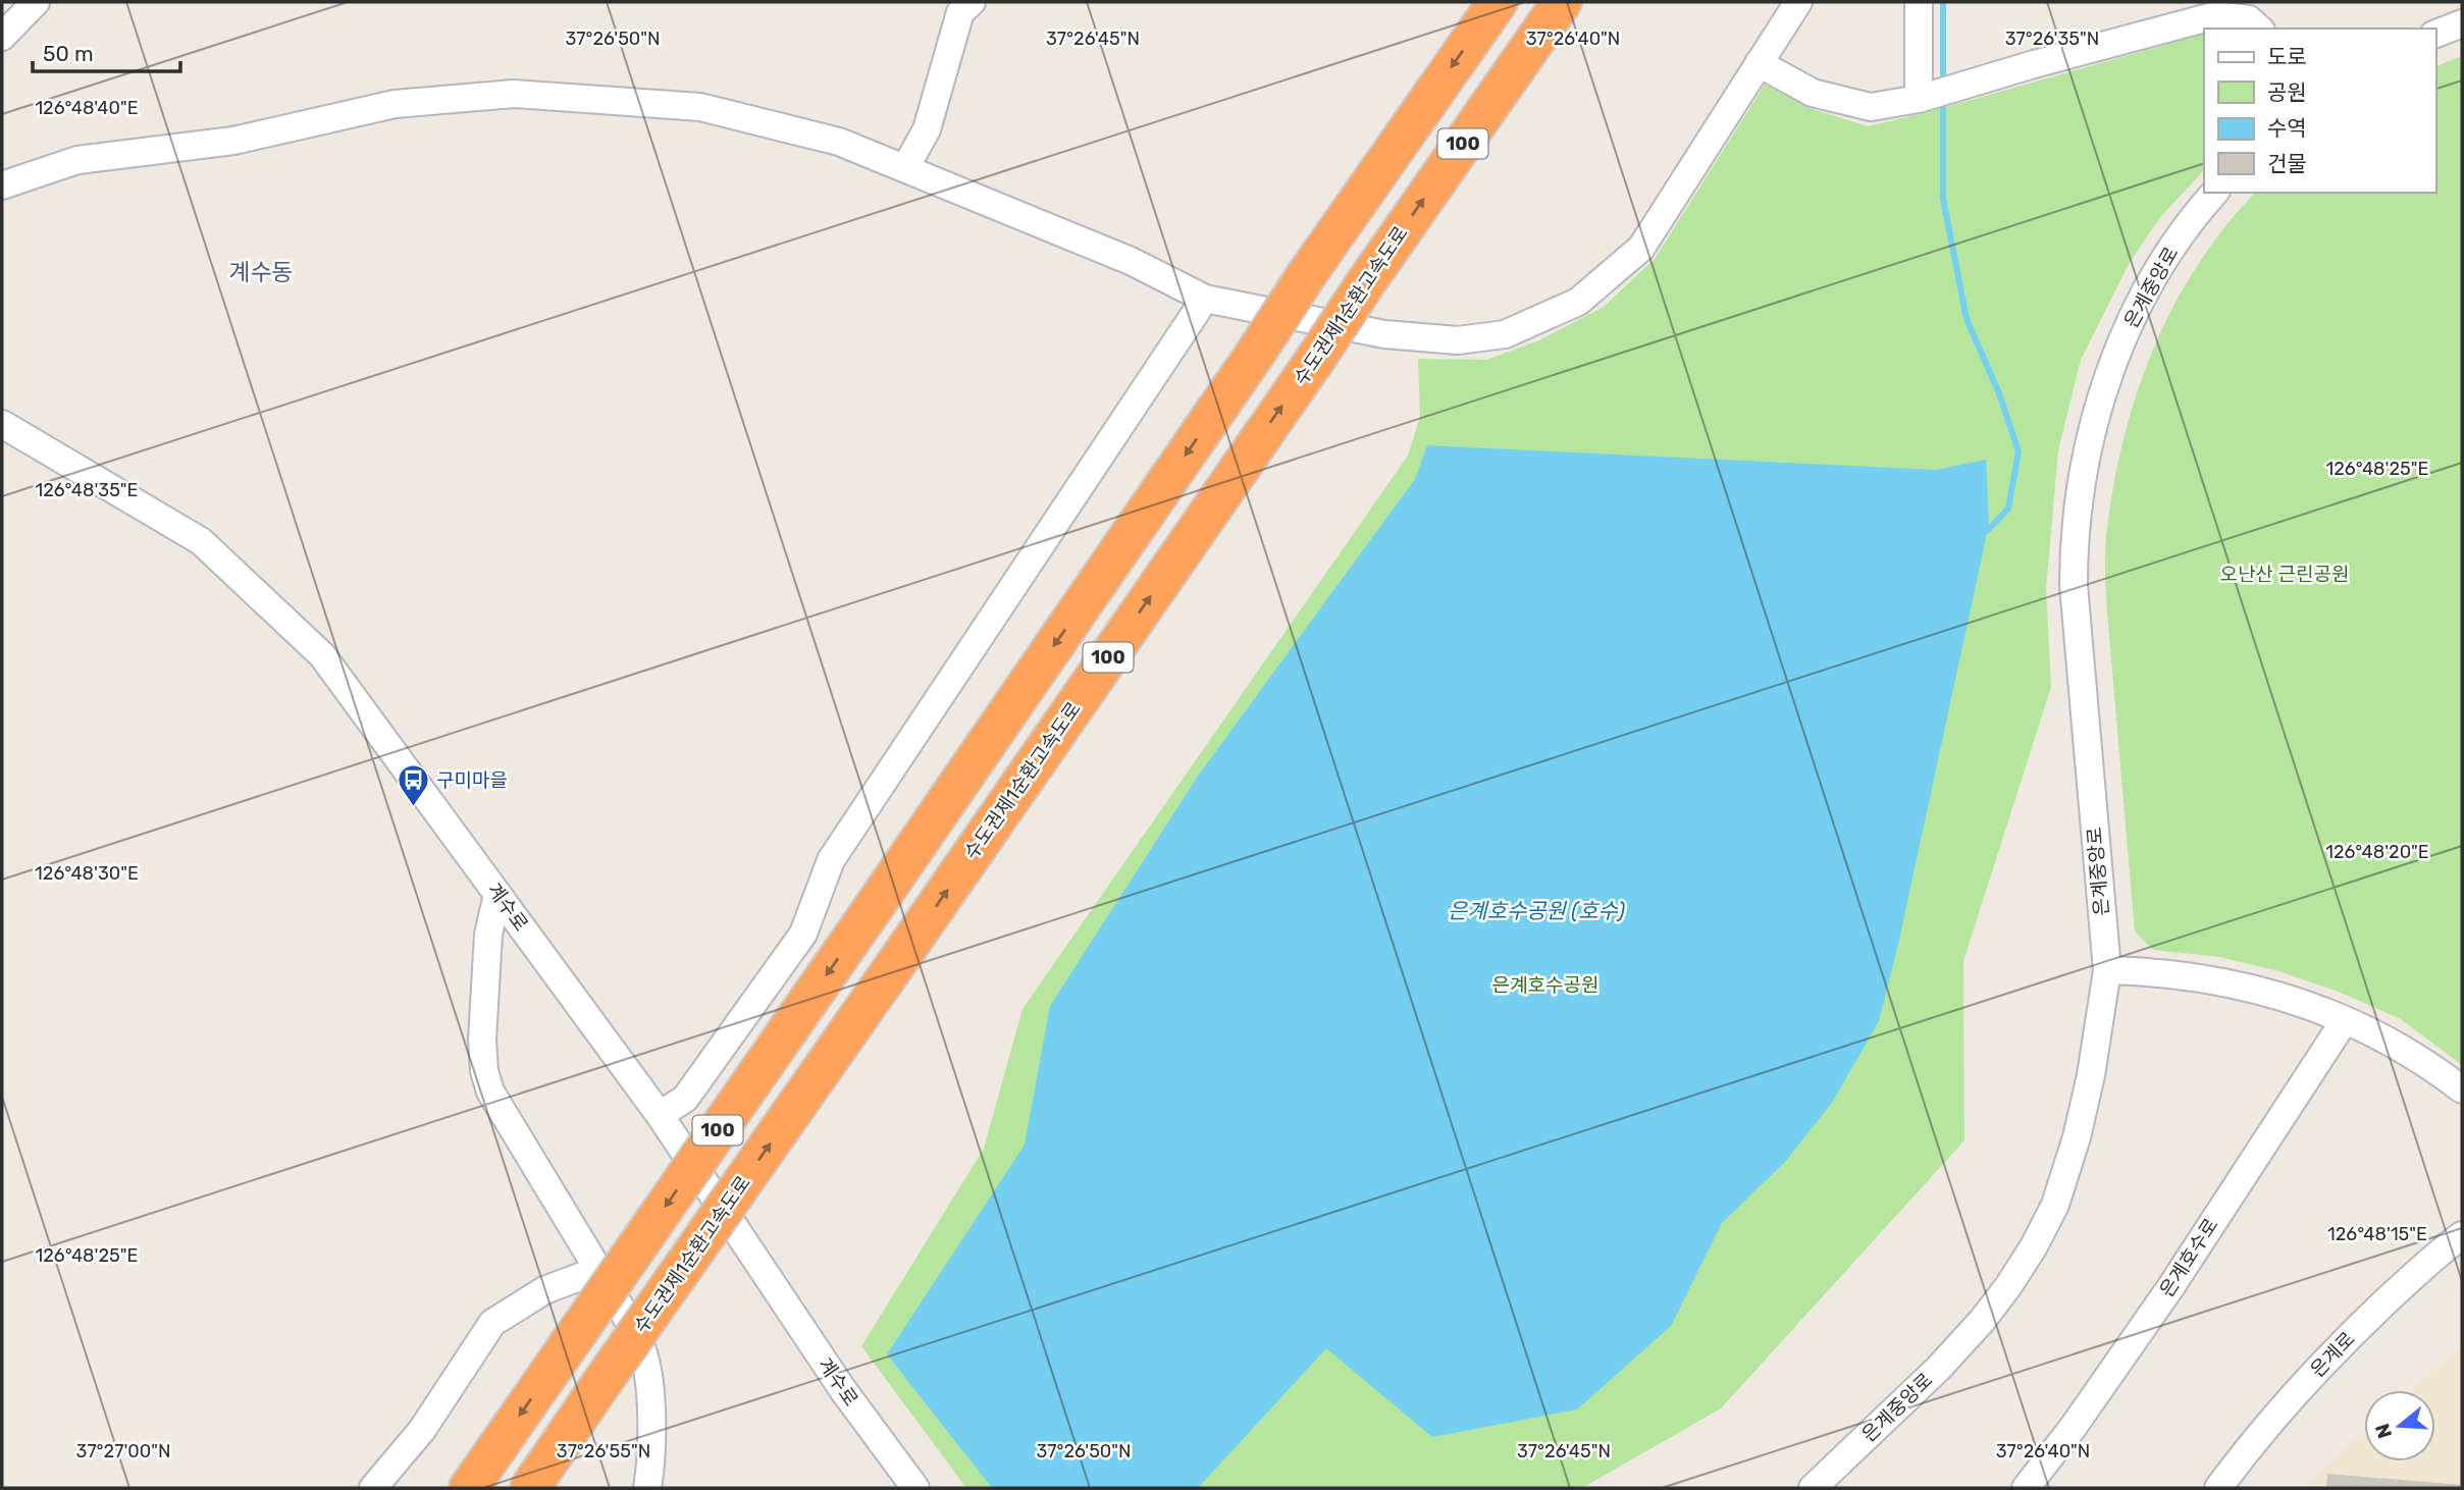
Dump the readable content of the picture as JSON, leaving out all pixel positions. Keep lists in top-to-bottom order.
{
  "streets": {
    "highway": ["100", "수도권제1순환고속도로"],
    "street": [
      "은계중앙로",
      "계수로",
      "은계호수로",
      "은계로"
    ]
  },
  "districts": ["계수동"],
  "water": ["은계호수공원 (호수)"],
  "parks": ["오난산 근린공원", "은계호수공원"],
  "places": {
    "bus stop": ["구미마을"]
  },
  "legend": [
    "도로",
    "공원",
    "수역",
    "건물"
  ],
  "scale_bar": "50 m",
  "north": "left",
  "coordinates": [
    "37°26'50\"N",
    "37°26'45\"N",
    "37°26'40\"N",
    "37°26'35\"N",
    "126°48'40\"E",
    "126°48'25\"E",
    "126°48'35\"E",
    "126°48'20\"E",
    "126°48'30\"E",
    "126°48'15\"E",
    "37°27'00\"N",
    "37°26'55\"N"
  ]
}
